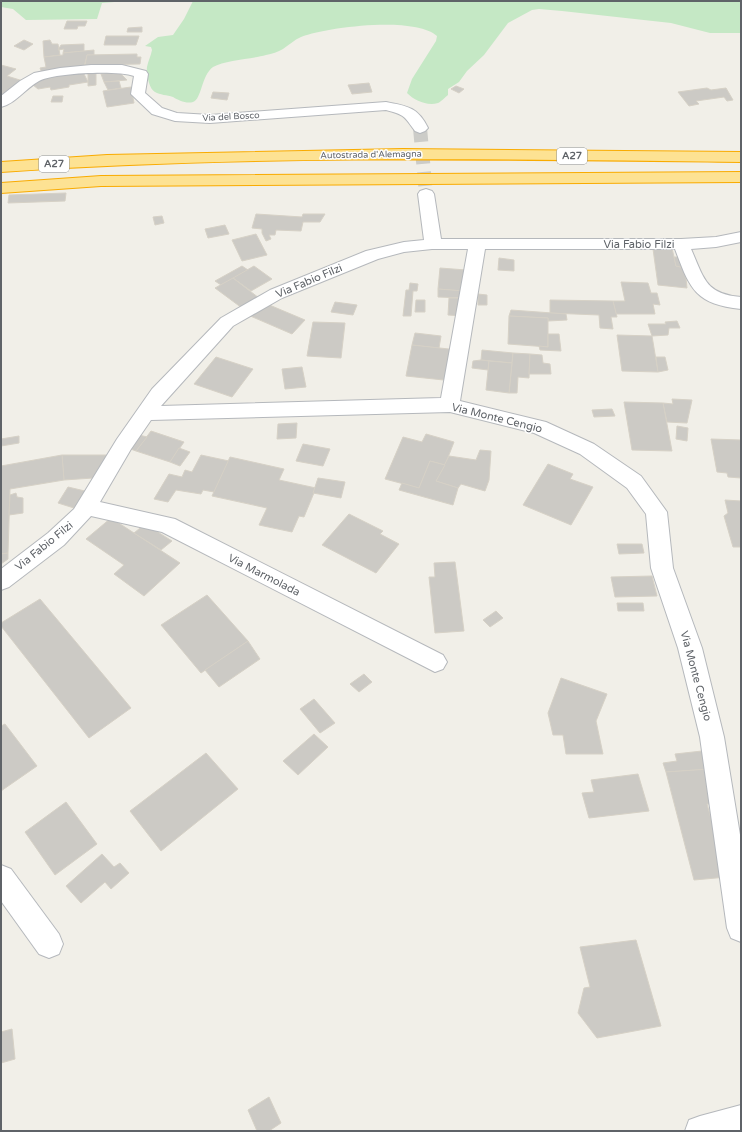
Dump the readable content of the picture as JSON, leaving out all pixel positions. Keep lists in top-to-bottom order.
{
  "streets": {
    "highway": ["Autostrada d'Alemagna", "A27"],
    "street": [
      "Via del Bosco",
      "Via Fabio Filzi",
      "Via Monte Cengio",
      "Via Marmolada"
    ]
  },
  "crossings": [
    ["Via Fabio Filzi", "Via Monte Cengio"],
    ["Via Fabio Filzi", "Via Marmolada"]
  ]
}
